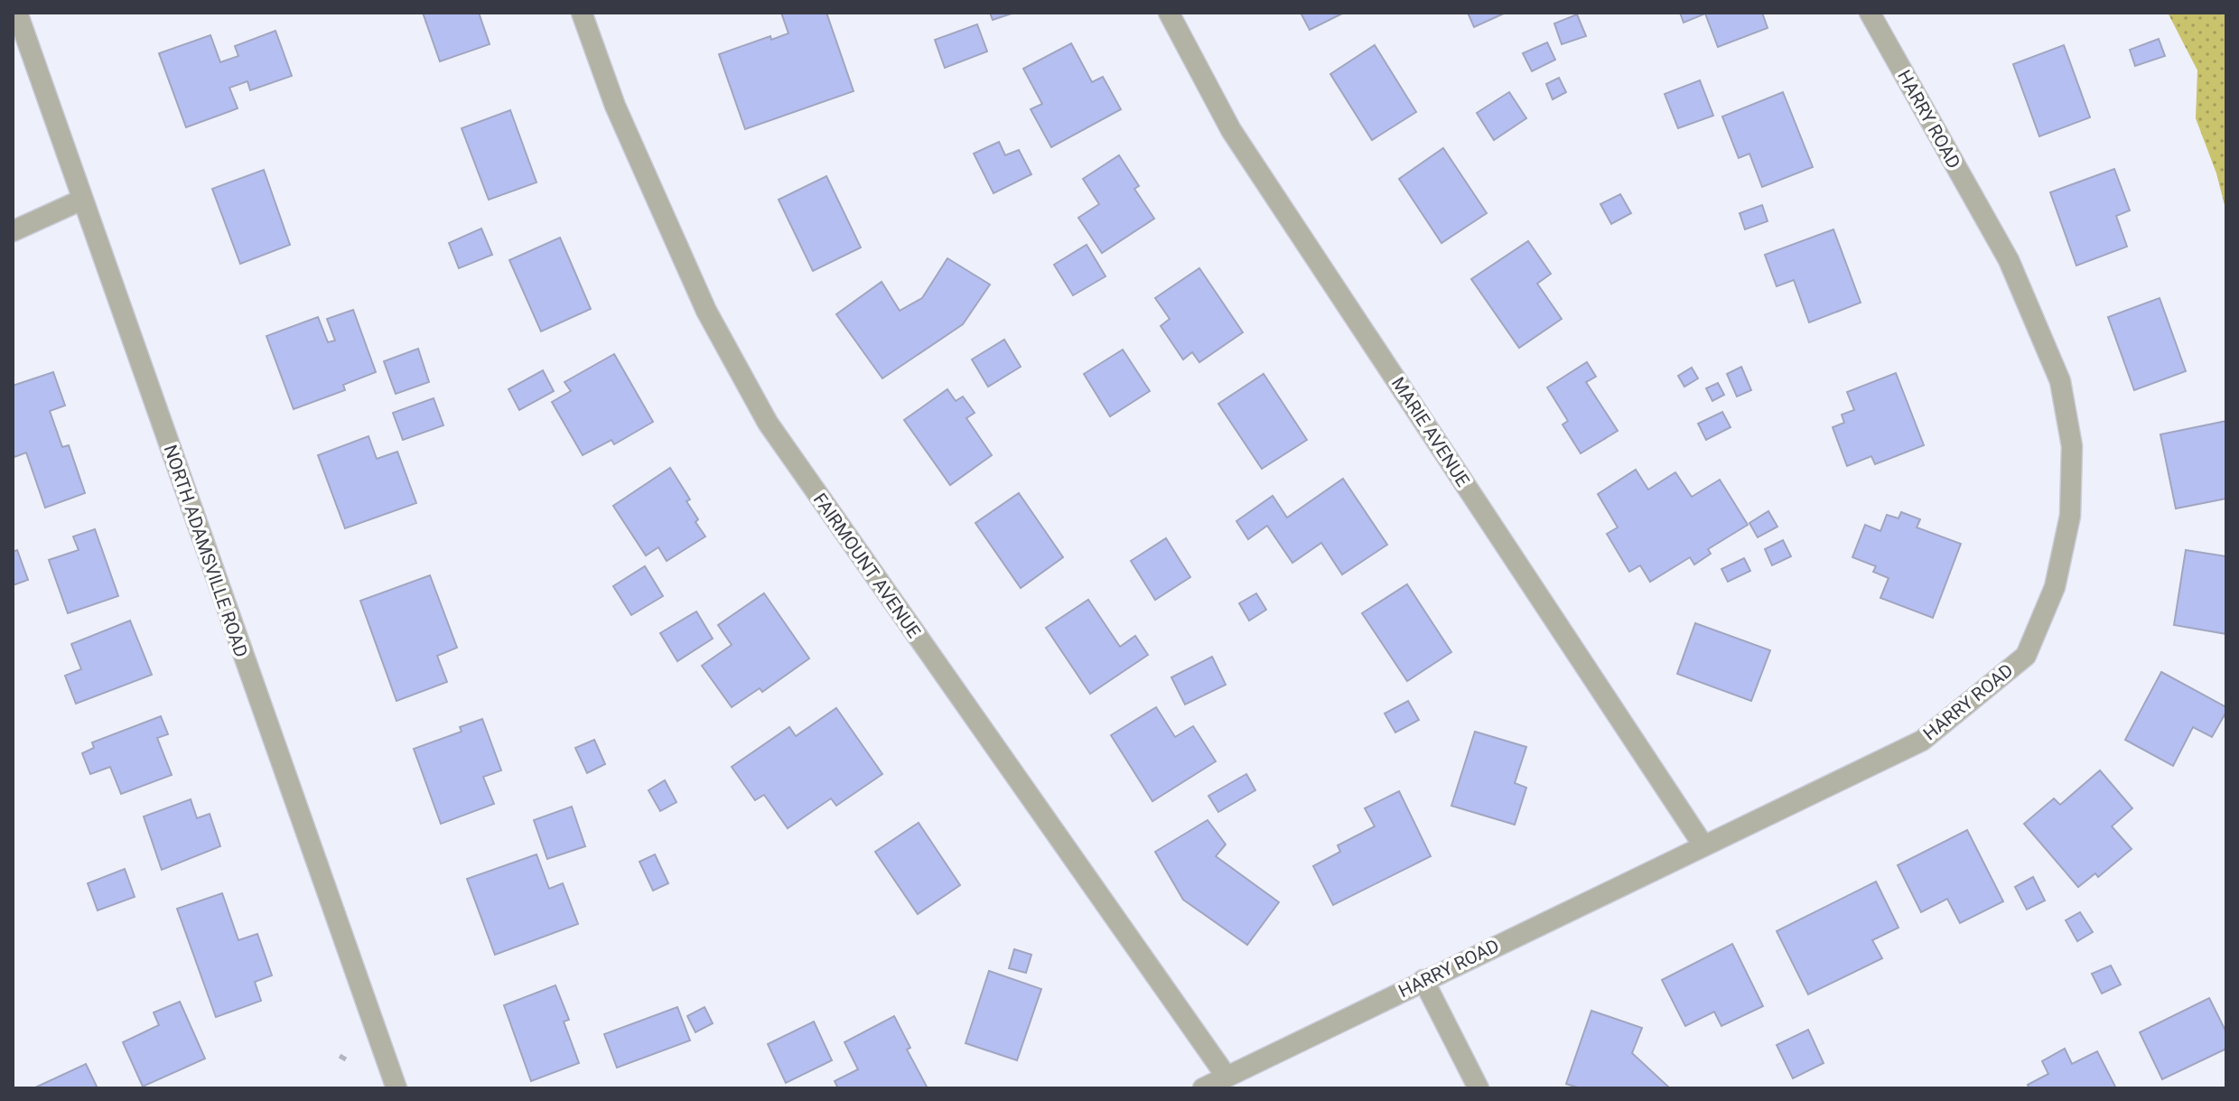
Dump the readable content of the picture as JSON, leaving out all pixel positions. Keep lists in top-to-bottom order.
{
  "streets": {
    "street": [
      "HARRY ROAD",
      "MARIE AVENUE",
      "NORTH ADAMSVILLE ROAD",
      "FAIRMOUNT AVENUE"
    ]
  },
  "crossings": [
    ["HARRY ROAD", "MARIE AVENUE"],
    ["HARRY ROAD", "FAIRMOUNT AVENUE"]
  ]
}
